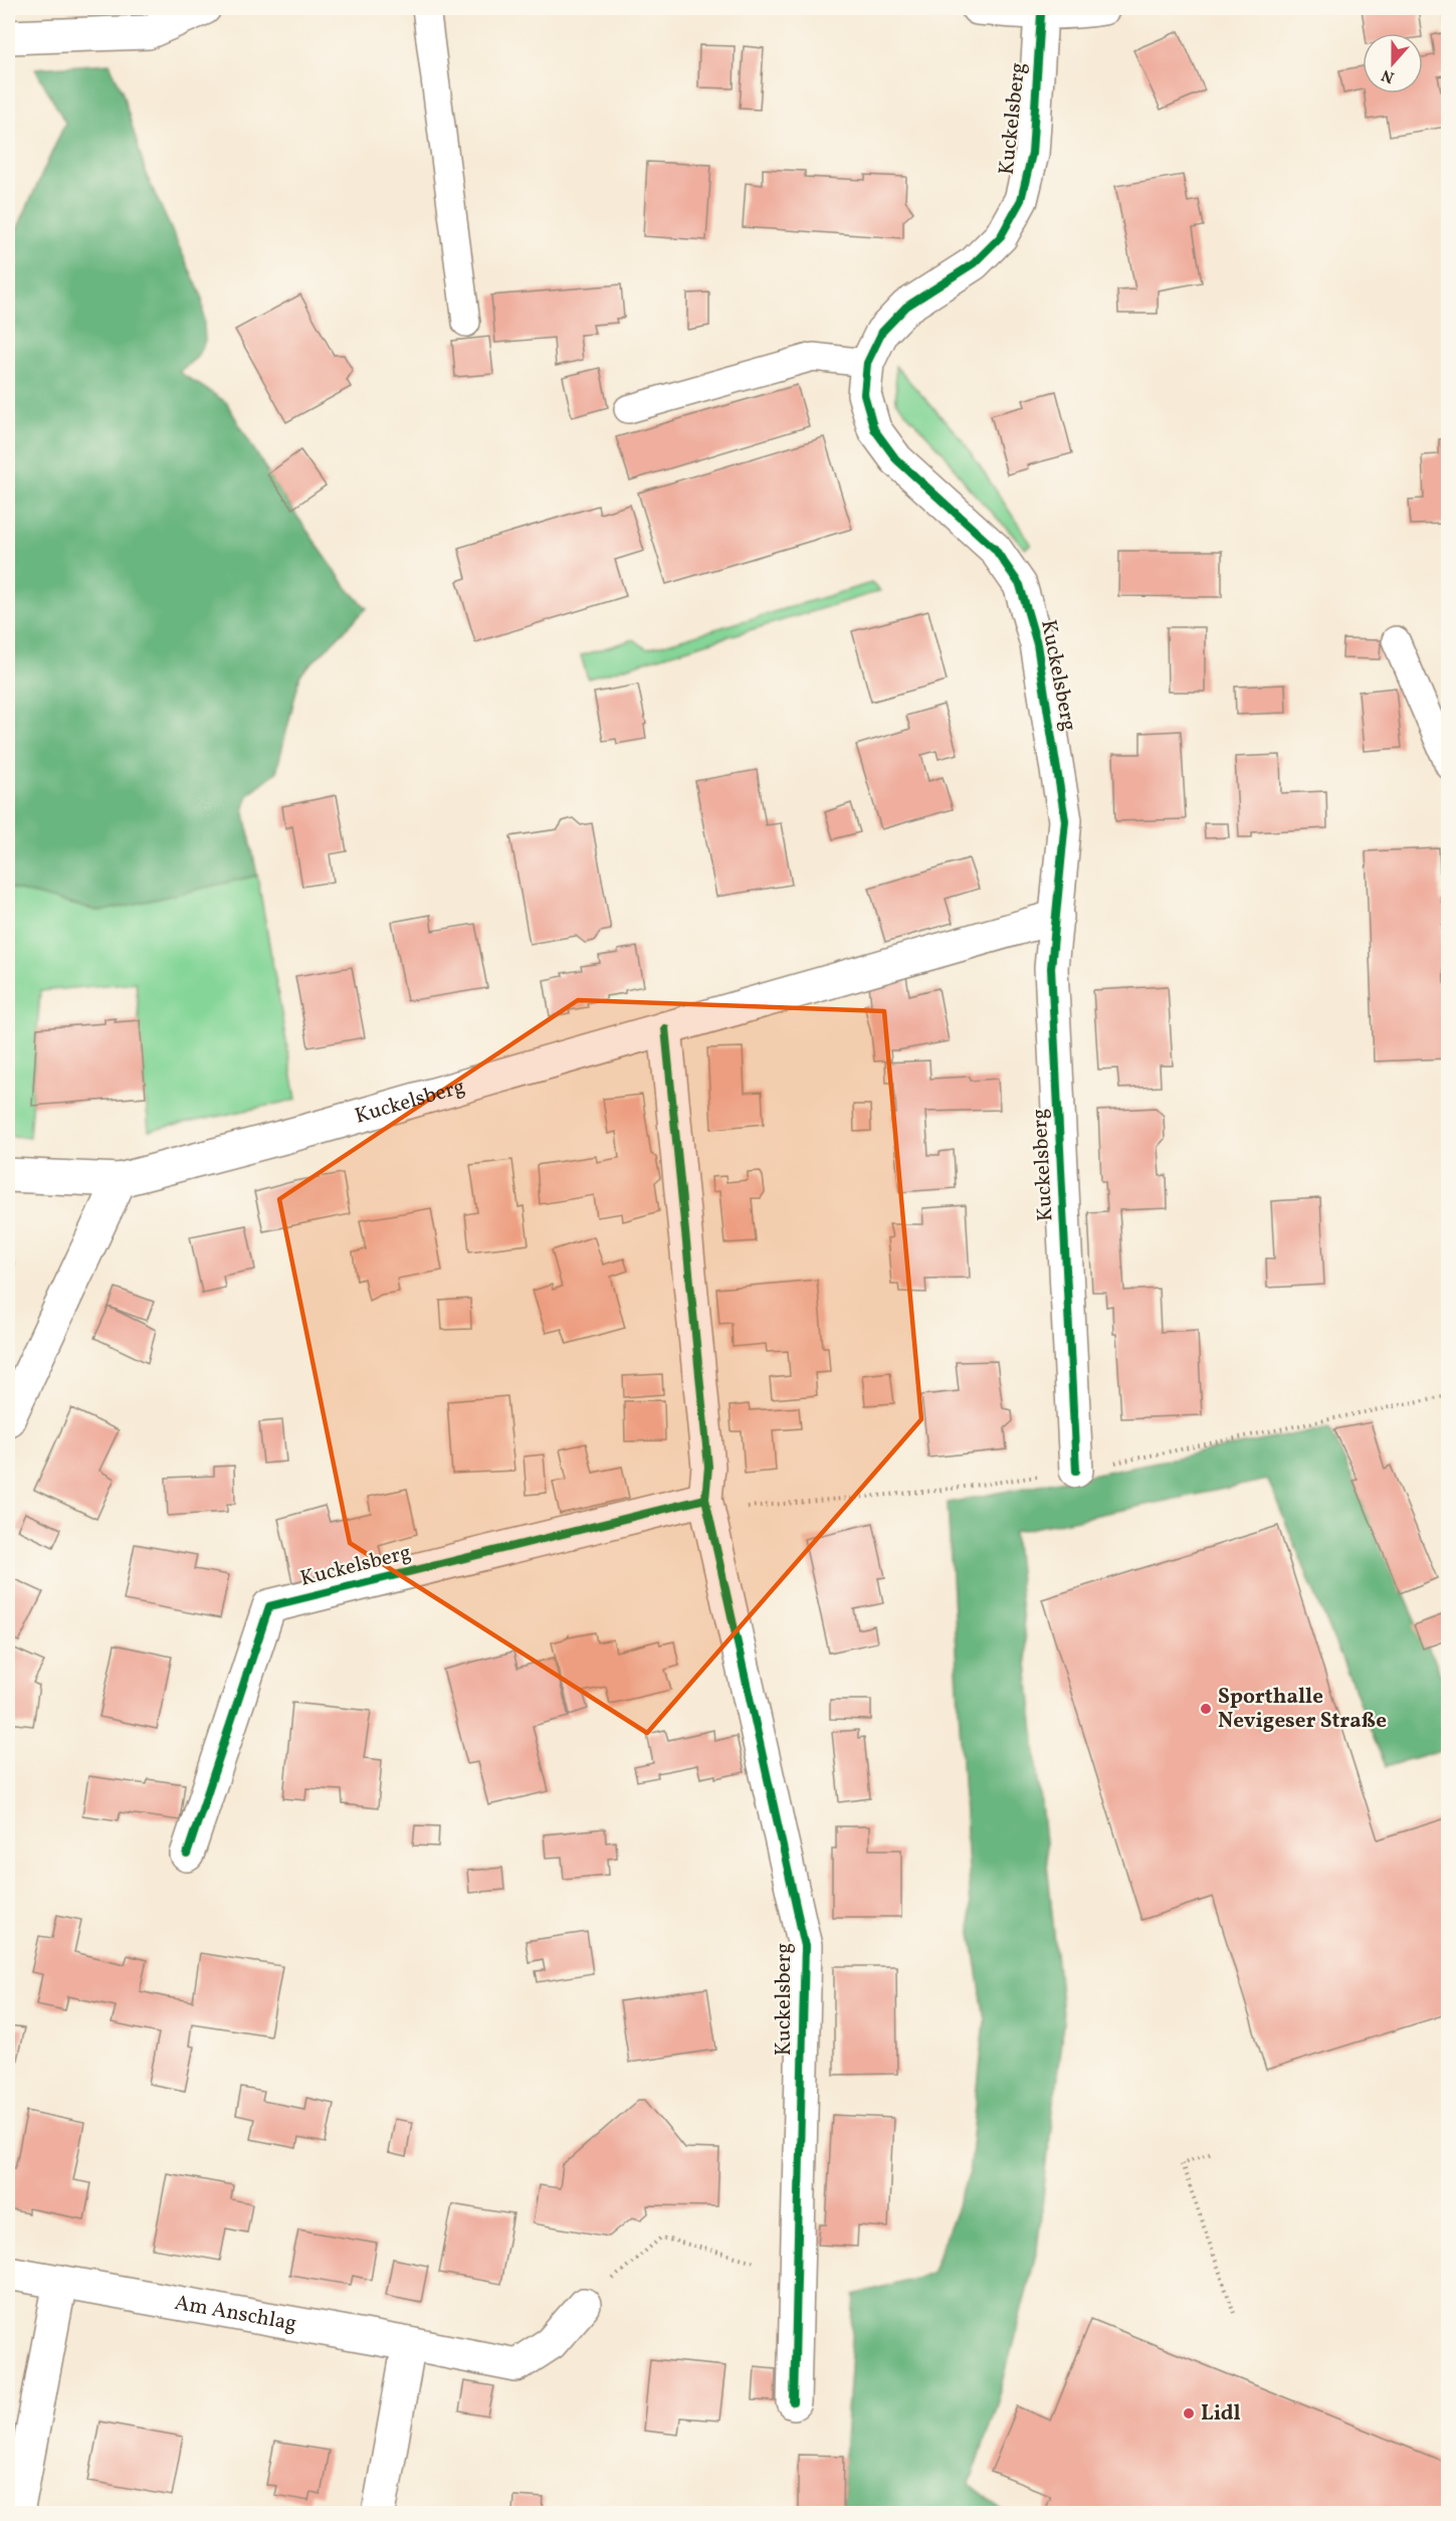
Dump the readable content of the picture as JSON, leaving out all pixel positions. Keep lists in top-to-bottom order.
{
  "streets": {
    "street": ["Kuckelsberg", "Am Anschlag"]
  },
  "places": ["Sporthalle Nevigeser Straße", "Lidl"],
  "north": "bottom"
}
